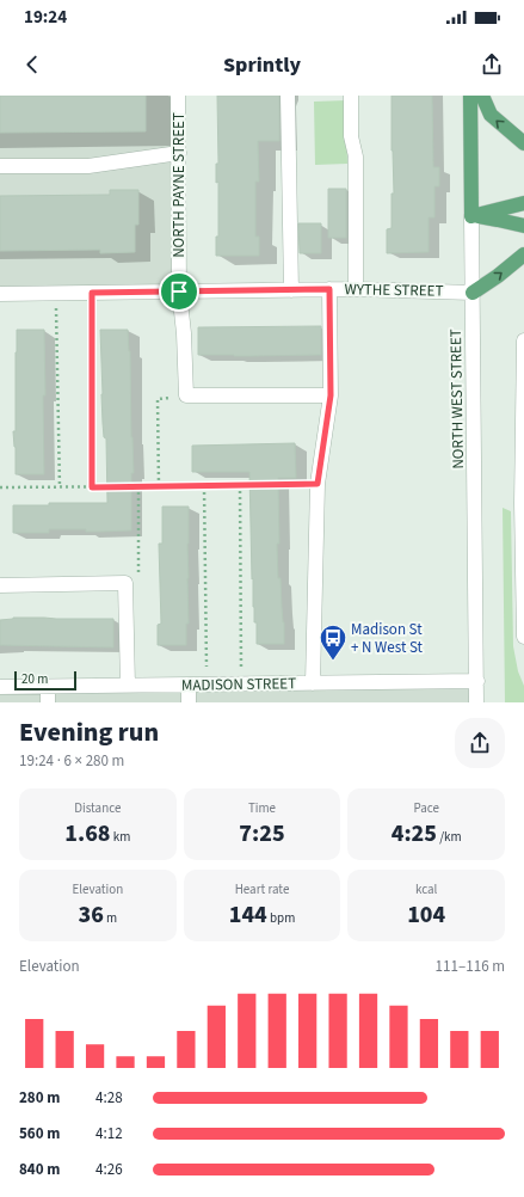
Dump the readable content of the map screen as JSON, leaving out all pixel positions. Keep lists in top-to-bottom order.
{
  "streets": {
    "main road": ["NORTH WEST STREET"],
    "street": ["NORTH PAYNE STREET", "WYTHE STREET", "MADISON STREET"]
  },
  "crossings": [
    ["NORTH PAYNE STREET", "WYTHE STREET"],
    ["WYTHE STREET", "NORTH WEST STREET"],
    ["NORTH WEST STREET", "MADISON STREET"]
  ],
  "places": {
    "bus stop": ["Madison St + N West St"]
  },
  "scale_bar": "20 m",
  "page": {
    "status": "19:24",
    "header": "Sprintly",
    "scale": "20 m",
    "heading": ["Evening run", "19:24 · 6 × 280 m"],
    "stats": [
      ["Distance", "1.68 km"],
      ["Time", "7:25"],
      ["Pace", "4:25 /km"],
      ["Elevation", "36 m"],
      ["Heart rate", "144 bpm"],
      ["kcal", "104"]
    ],
    "chart": ["Elevation", "111–116 m"],
    "list": [
      {
        "name": "280 m",
        "note": "4:28"
      },
      {
        "name": "560 m",
        "note": "4:12"
      },
      {
        "name": "840 m",
        "note": "4:26"
      }
    ]
  }
}
